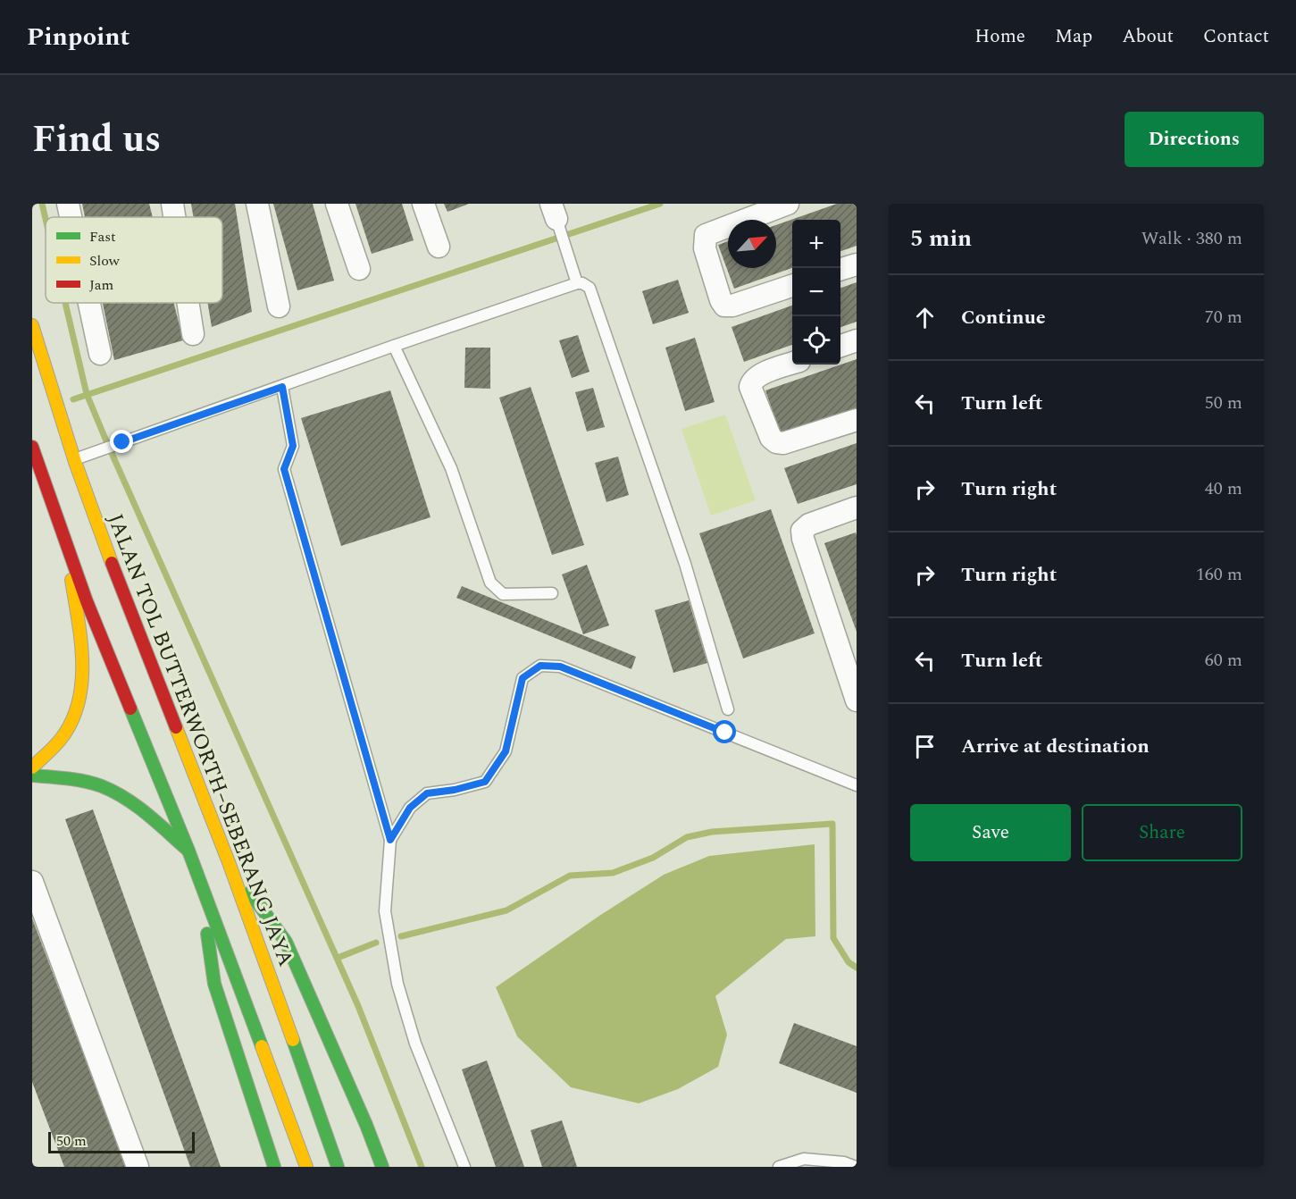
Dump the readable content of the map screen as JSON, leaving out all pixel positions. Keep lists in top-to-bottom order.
{
  "streets": {
    "main road": ["JALAN TOL BUTTERWORTH–SEBERANG JAYA"]
  },
  "legend": ["Fast", "Slow", "Jam"],
  "scale_bar": "50 m",
  "north": "top right",
  "page": {
    "header": "Pinpoint",
    "nav": [
      "Home",
      "Map",
      "About",
      "Contact"
    ],
    "title": "Find us",
    "buttons": [
      "Directions",
      ["Save", "Share"]
    ],
    "heading": ["5 min", "Walk · 380 m"],
    "map_buttons": ["+", "−"],
    "list": [
      ["Continue", "70 m"],
      ["Turn left", "50 m"],
      ["Turn right", "40 m"],
      ["Turn right", "160 m"],
      ["Turn left", "60 m"],
      "Arrive at destination"
    ],
    "scale": "50 m"
  }
}
